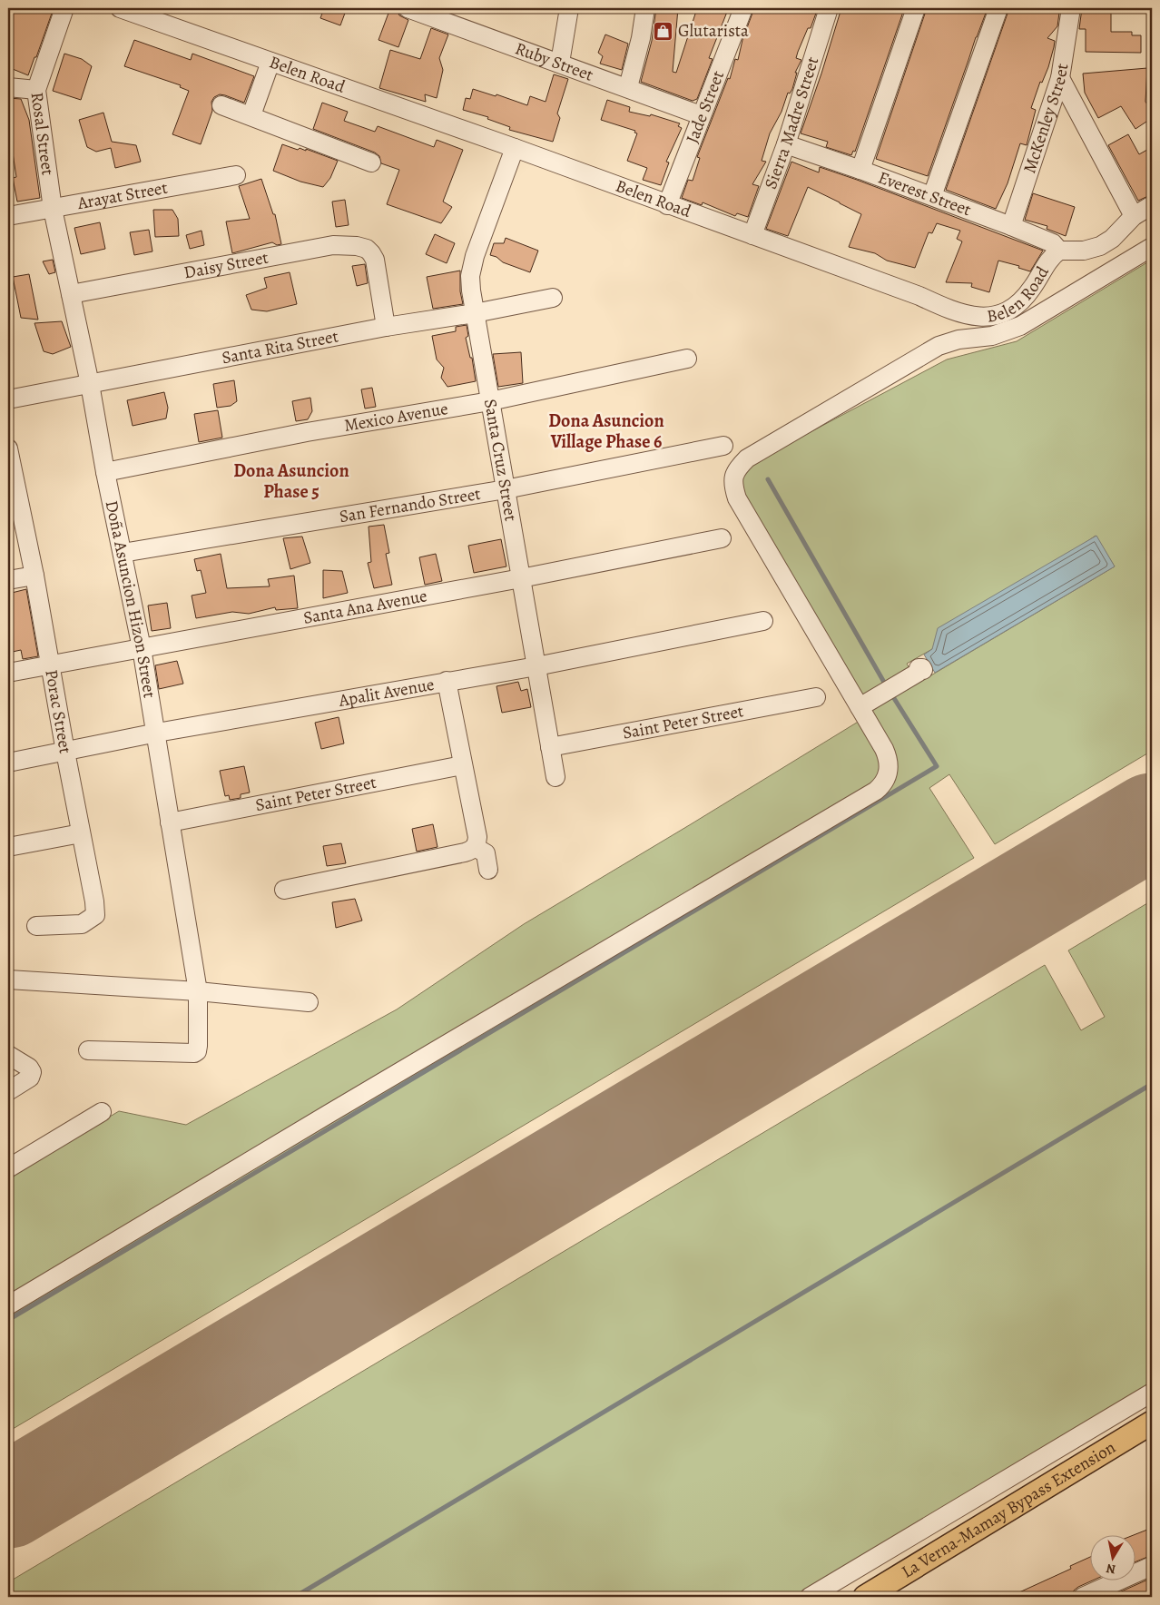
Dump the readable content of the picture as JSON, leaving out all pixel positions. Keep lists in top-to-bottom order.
{
  "streets": {
    "main road": ["La Verna-Mamay Bypass Extension"],
    "street": [
      "Ruby Street",
      "Belen Road",
      "Jade Street",
      "McKenley Street",
      "Sierra Madre Street",
      "Rosal Street",
      "Everest Street",
      "Arayat Street",
      "Daisy Street",
      "Santa Rita Street",
      "Mexico Avenue",
      "Santa Cruz Street",
      "San Fernando Street",
      "Doña Asuncion Hizon Street",
      "Santa Ana Avenue",
      "Apalit Avenue",
      "Porac Street",
      "Saint Peter Street"
    ]
  },
  "crossings": [
    ["Ruby Street", "Jade Street"],
    ["Belen Road", "Jade Street"],
    ["Belen Road", "Sierra Madre Street"],
    ["Belen Road", "Everest Street"],
    ["Belen Road", "Santa Cruz Street"],
    ["McKenley Street", "Everest Street"],
    ["Sierra Madre Street", "Everest Street"],
    ["Rosal Street", "Arayat Street"],
    ["Rosal Street", "Doña Asuncion Hizon Street"],
    ["Arayat Street", "Doña Asuncion Hizon Street"],
    ["Daisy Street", "Santa Rita Street"],
    ["Daisy Street", "Doña Asuncion Hizon Street"],
    ["Santa Rita Street", "Santa Cruz Street"],
    ["Santa Rita Street", "Doña Asuncion Hizon Street"],
    ["Mexico Avenue", "Santa Cruz Street"],
    ["Mexico Avenue", "Doña Asuncion Hizon Street"],
    ["Santa Cruz Street", "San Fernando Street"],
    ["Santa Cruz Street", "Santa Ana Avenue"],
    ["Santa Cruz Street", "Apalit Avenue"],
    ["Santa Cruz Street", "Saint Peter Street"],
    ["San Fernando Street", "Doña Asuncion Hizon Street"],
    ["Doña Asuncion Hizon Street", "Santa Ana Avenue"],
    ["Doña Asuncion Hizon Street", "Apalit Avenue"],
    ["Doña Asuncion Hizon Street", "Saint Peter Street"],
    ["Santa Ana Avenue", "Porac Street"],
    ["Apalit Avenue", "Porac Street"]
  ],
  "districts": ["Dona Asuncion Village Phase 6", "Dona Asuncion Phase 5"],
  "places": {
    "shop": ["Glutarista"]
  },
  "north": "bottom"
}
